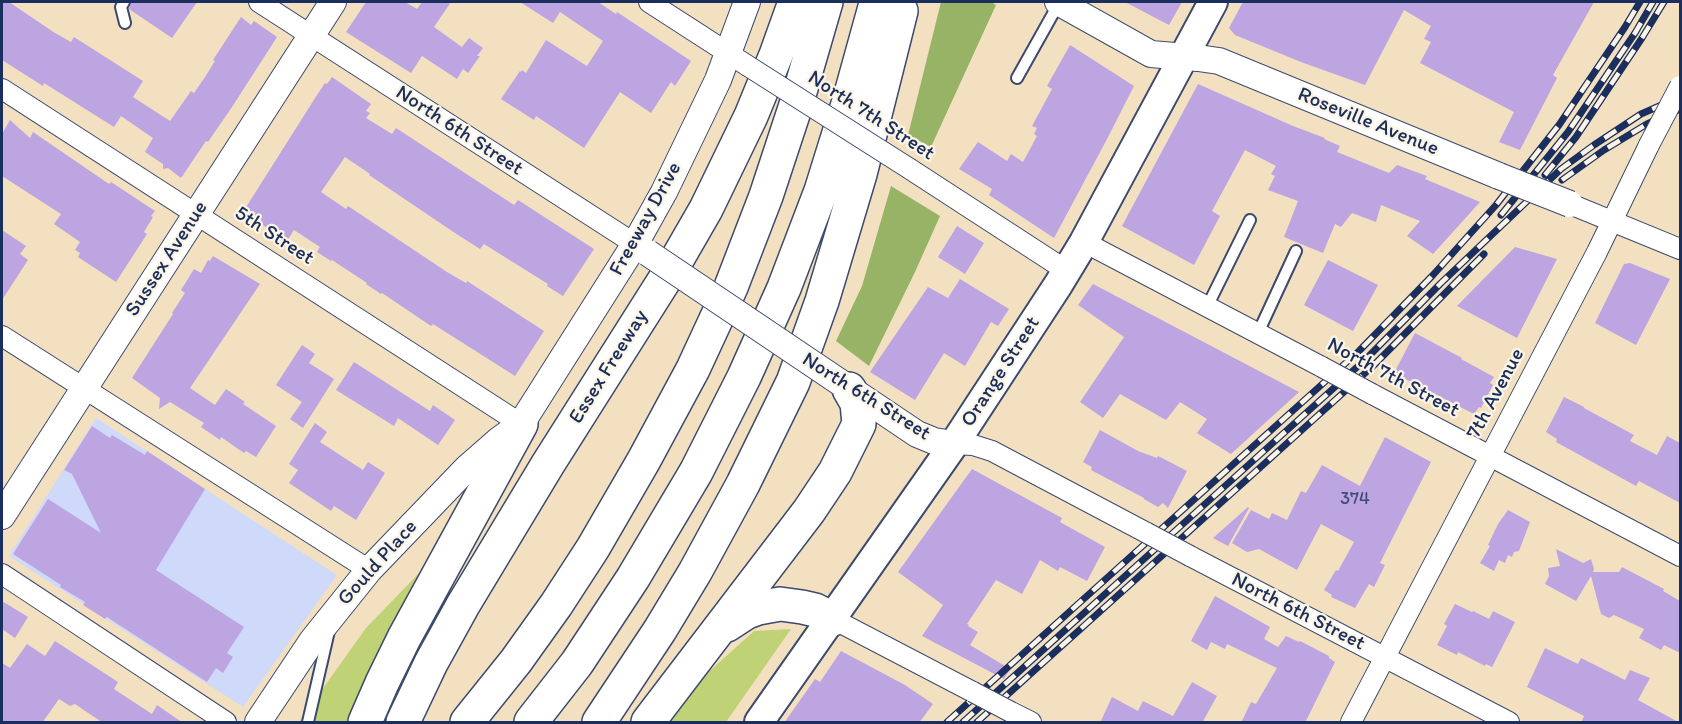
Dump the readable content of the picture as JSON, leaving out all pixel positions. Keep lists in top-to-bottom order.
{
  "streets": {
    "highway": ["Essex Freeway"],
    "main road": ["Orange Street"],
    "street": [
      "North 7th Street",
      "Roseville Avenue",
      "North 6th Street",
      "Freeway Drive",
      "5th Street",
      "Sussex Avenue",
      "7th Avenue",
      "Gould Place"
    ]
  },
  "crossings": [
    ["North 7th Street", "Freeway Drive"],
    ["North 7th Street", "Orange Street"],
    ["North 7th Street", "7th Avenue"],
    ["Roseville Avenue", "Orange Street"],
    ["Roseville Avenue", "7th Avenue"],
    ["North 6th Street", "Freeway Drive"],
    ["North 6th Street", "Sussex Avenue"],
    ["North 6th Street", "Orange Street"],
    ["North 6th Street", "7th Avenue"],
    ["Freeway Drive", "5th Street"],
    ["Freeway Drive", "Gould Place"],
    ["5th Street", "Sussex Avenue"],
    ["5th Street", "Gould Place"]
  ],
  "house_numbers": ["374"]
}
